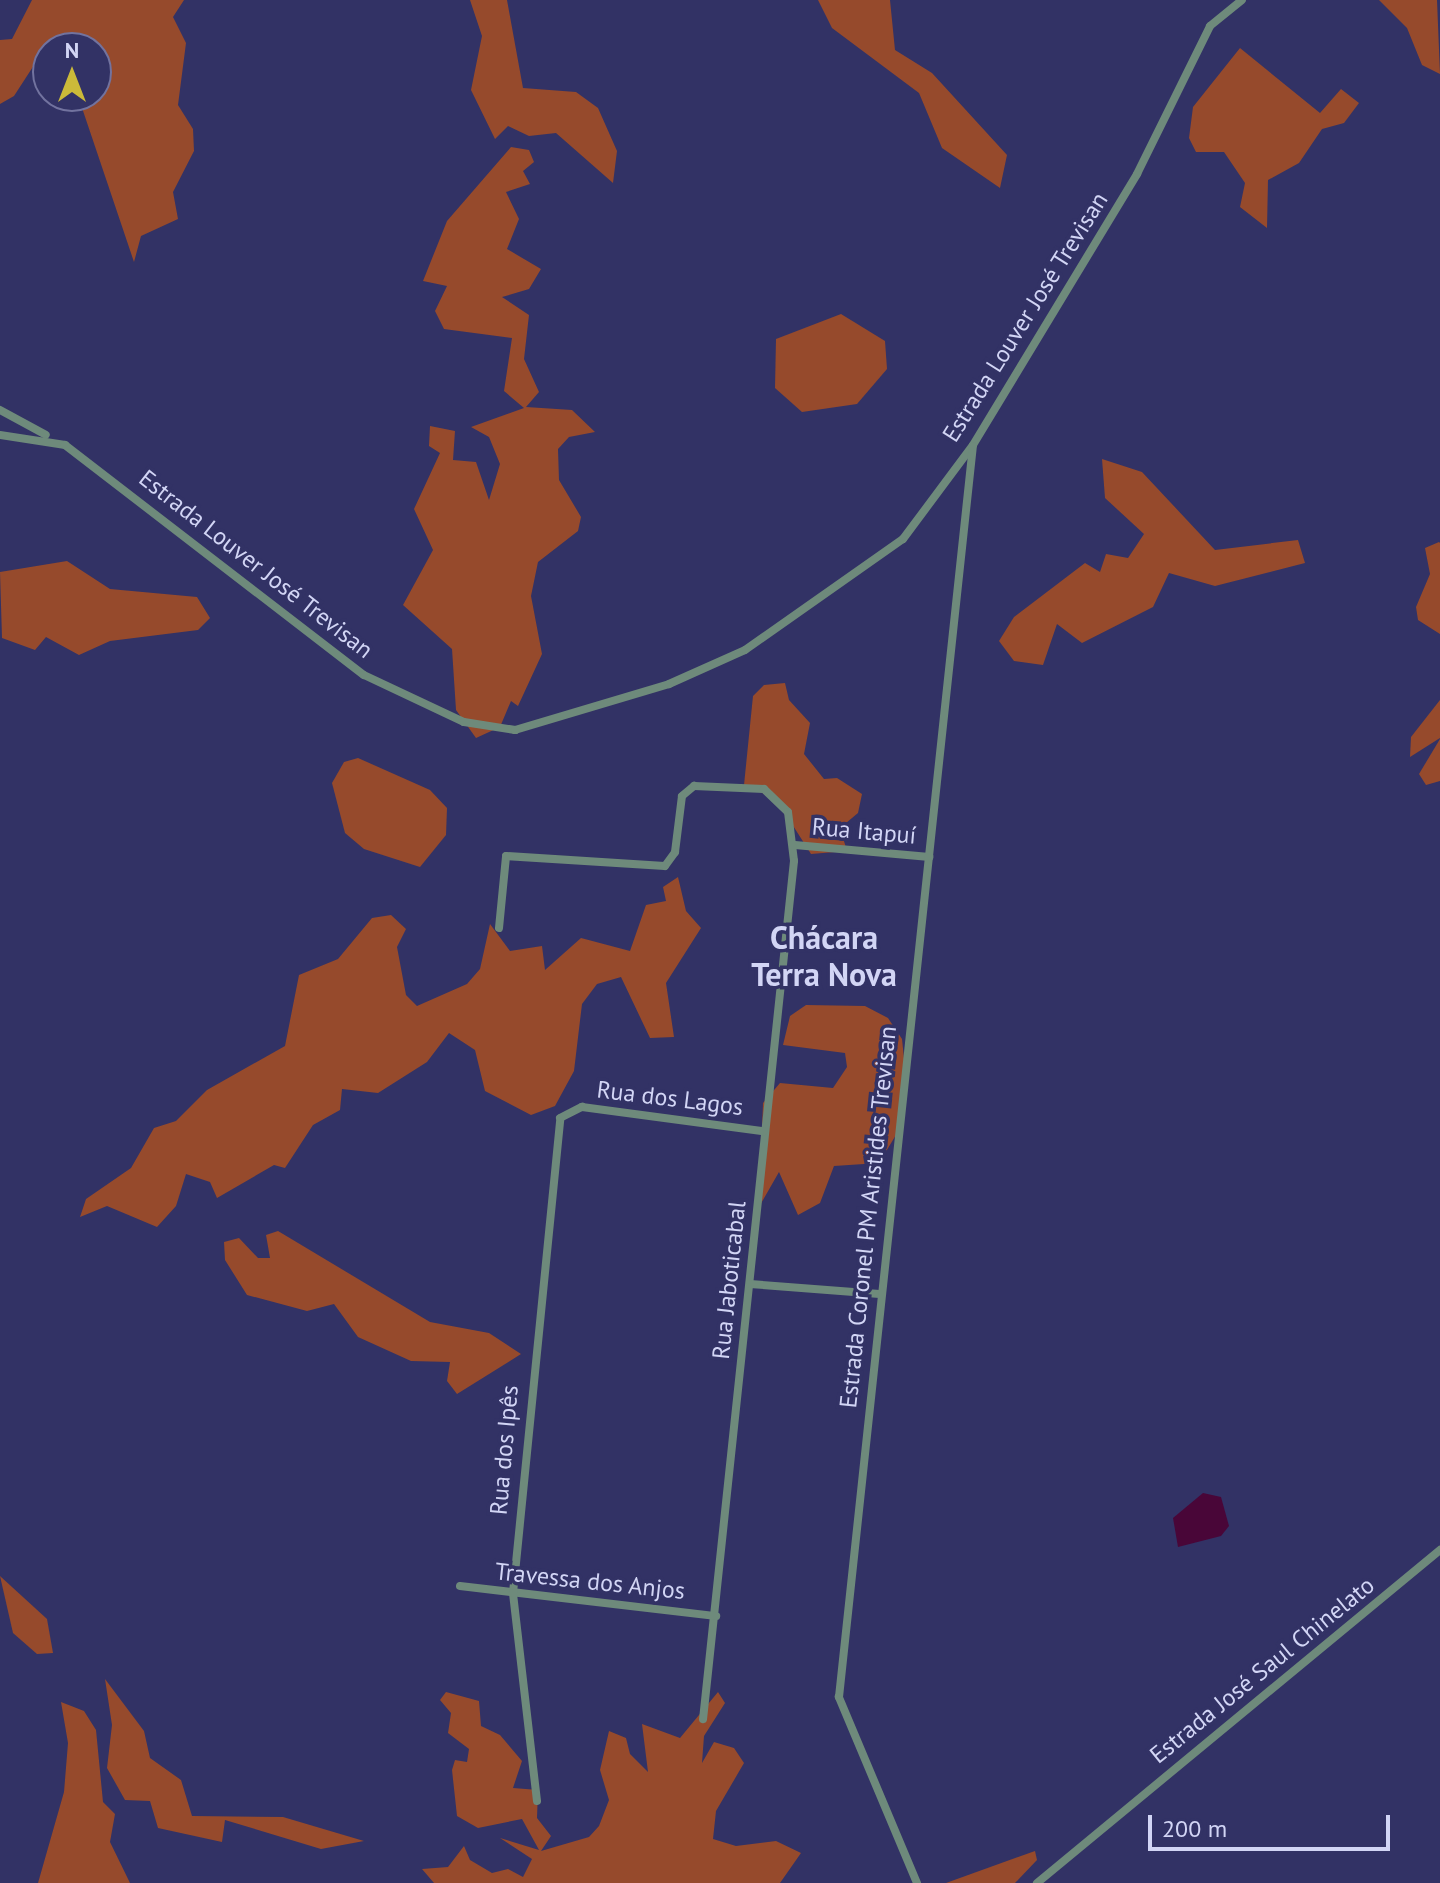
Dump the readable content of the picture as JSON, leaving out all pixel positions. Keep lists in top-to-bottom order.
{
  "streets": {
    "street": [
      "Estrada Louver José Trevisan",
      "Rua Itapuí",
      "Rua dos Lagos",
      "Estrada Coronel PM Aristides Trevisan",
      "Rua Jaboticabal",
      "Rua dos Ipês",
      "Travessa dos Anjos",
      "Estrada José Saul Chinelato"
    ]
  },
  "crossings": [
    ["Estrada Louver José Trevisan", "Estrada Coronel PM Aristides Trevisan"],
    ["Rua Itapuí", "Estrada Coronel PM Aristides Trevisan"],
    ["Rua Itapuí", "Rua Jaboticabal"],
    ["Rua dos Lagos", "Rua Jaboticabal"],
    ["Rua dos Lagos", "Rua dos Ipês"],
    ["Rua Jaboticabal", "Travessa dos Anjos"],
    ["Rua dos Ipês", "Travessa dos Anjos"]
  ],
  "districts": ["Chácara Terra Nova"],
  "scale_bar": "200 m",
  "north": "top"
}
